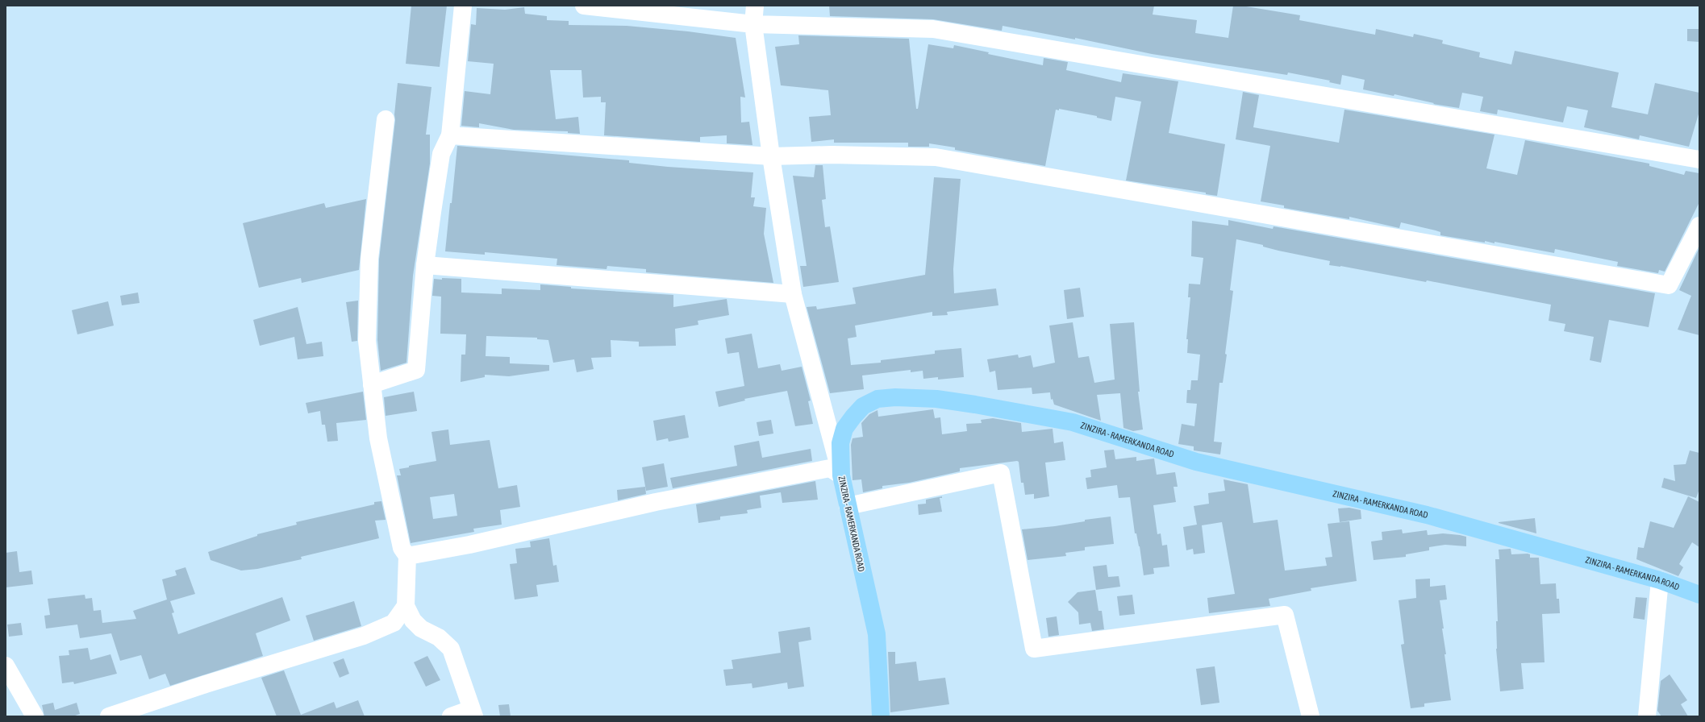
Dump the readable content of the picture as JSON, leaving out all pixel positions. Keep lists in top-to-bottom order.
{
  "streets": {
    "main road": ["ZINZIRA - RAMERKANDA ROAD"]
  }
}
